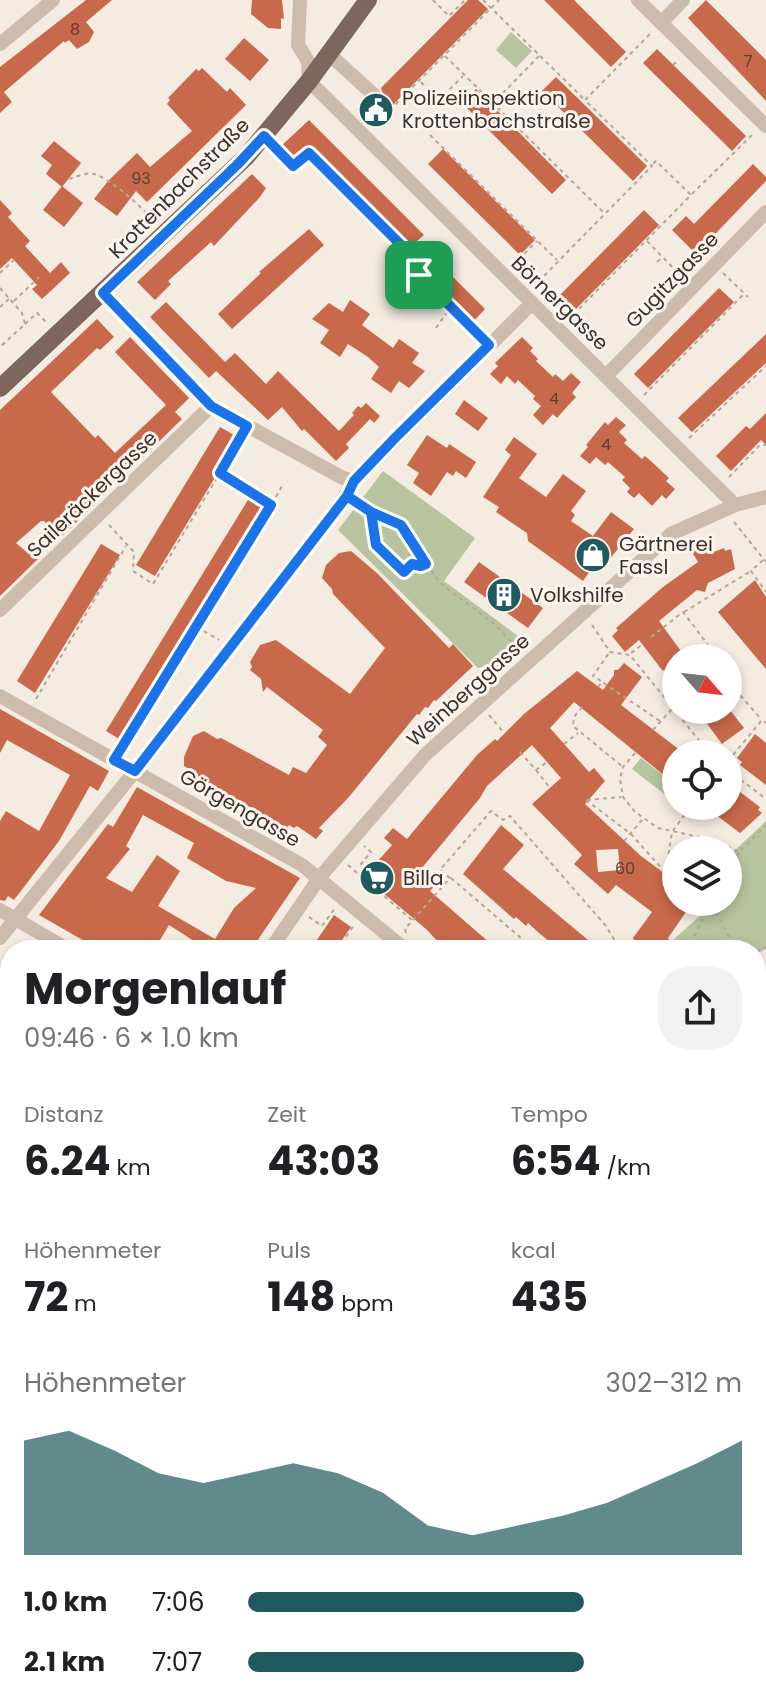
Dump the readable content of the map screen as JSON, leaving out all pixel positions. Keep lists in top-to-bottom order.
{
  "streets": {
    "main road": ["Krottenbachstraße"],
    "street": [
      "Gugitzgasse",
      "Börnergasse",
      "Saileräckergasse",
      "Weinberggasse",
      "Görgengasse"
    ]
  },
  "crossings": [
    ["Krottenbachstraße", "Börnergasse"],
    ["Gugitzgasse", "Börnergasse"],
    ["Börnergasse", "Weinberggasse"],
    ["Weinberggasse", "Görgengasse"]
  ],
  "places": {
    "public building": ["Polizeiinspektion Krottenbachstraße"],
    "shop": ["Gärtnerei Fassl"],
    "building": ["Volkshilfe"],
    "supermarket": ["Billa"]
  },
  "house_numbers": [
    "8",
    "7",
    "93",
    "4",
    "4",
    "60"
  ],
  "north": "bottom right",
  "page": {
    "heading": ["Morgenlauf", "09:46 · 6 × 1.0 km"],
    "stats": [
      ["Distanz", "6.24 km"],
      ["Zeit", "43:03"],
      ["Tempo", "6:54 /km"],
      ["Höhenmeter", "72 m"],
      ["Puls", "148 bpm"],
      ["kcal", "435"]
    ],
    "chart": ["Höhenmeter", "302–312 m"],
    "list": [
      {
        "name": "1.0 km",
        "note": "7:06"
      },
      {
        "name": "2.1 km",
        "note": "7:07"
      }
    ]
  }
}
